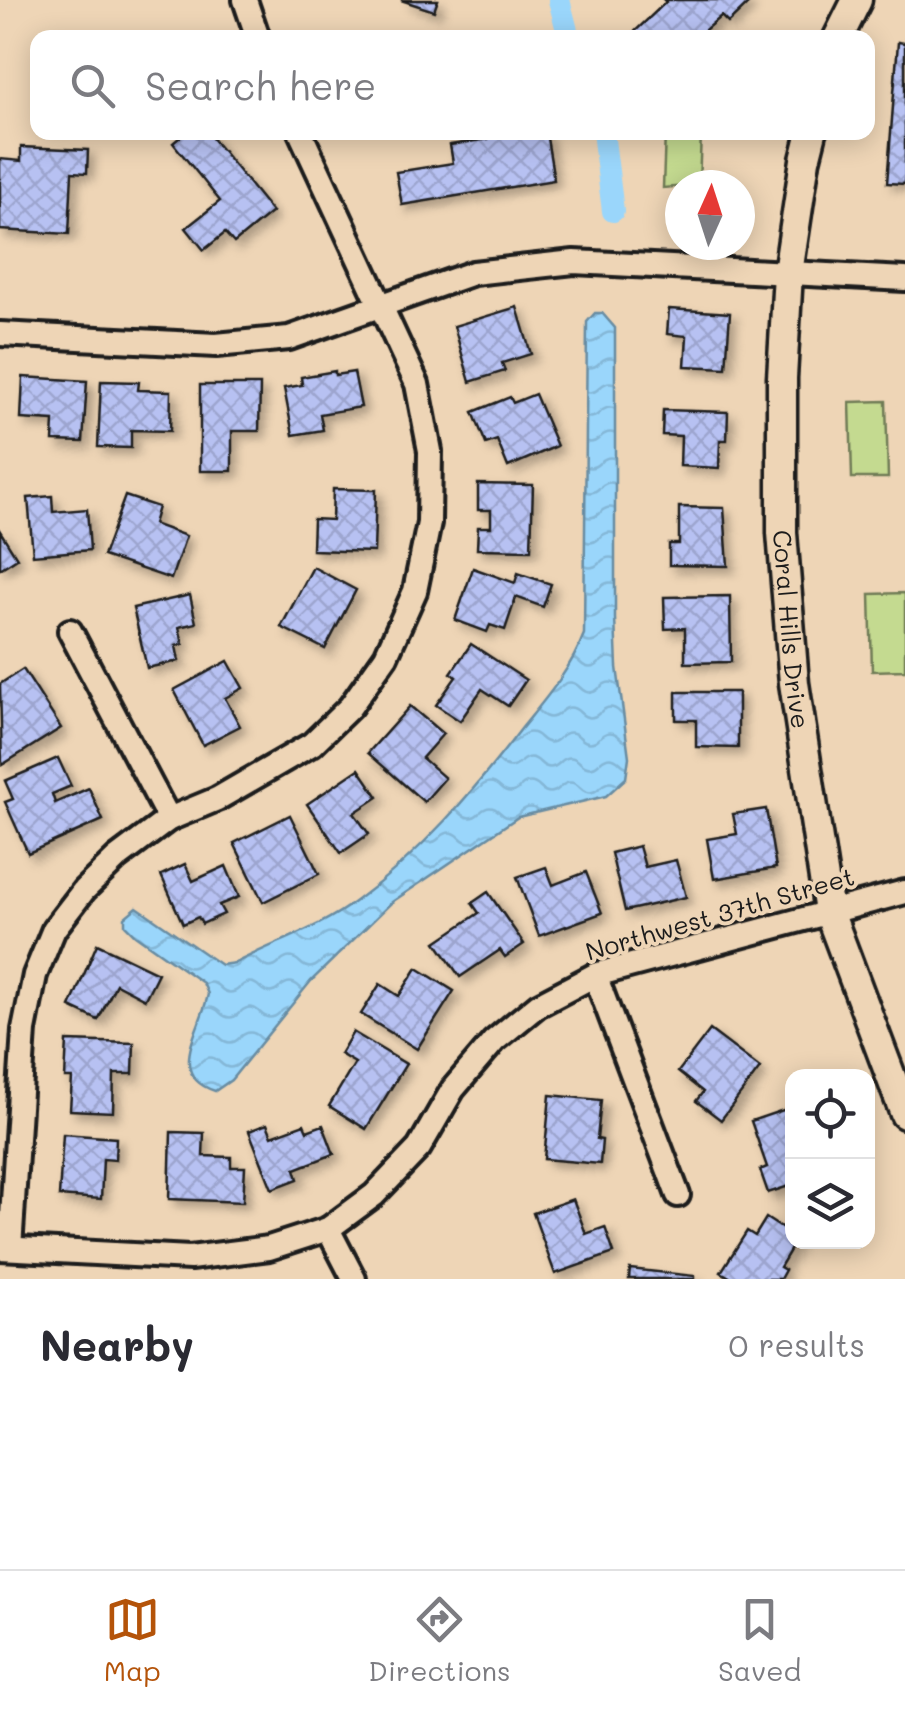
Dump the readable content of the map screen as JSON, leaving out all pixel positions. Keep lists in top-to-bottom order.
{
  "streets": {
    "street": ["Coral Hills Drive", "Northwest 37th Street"]
  },
  "crossings": [
    ["Coral Hills Drive", "Northwest 37th Street"]
  ],
  "north": "top",
  "page": {
    "search": "Search here",
    "heading": ["Nearby", "0 results"],
    "nav": ["Map", "Directions", "Saved"]
  }
}
